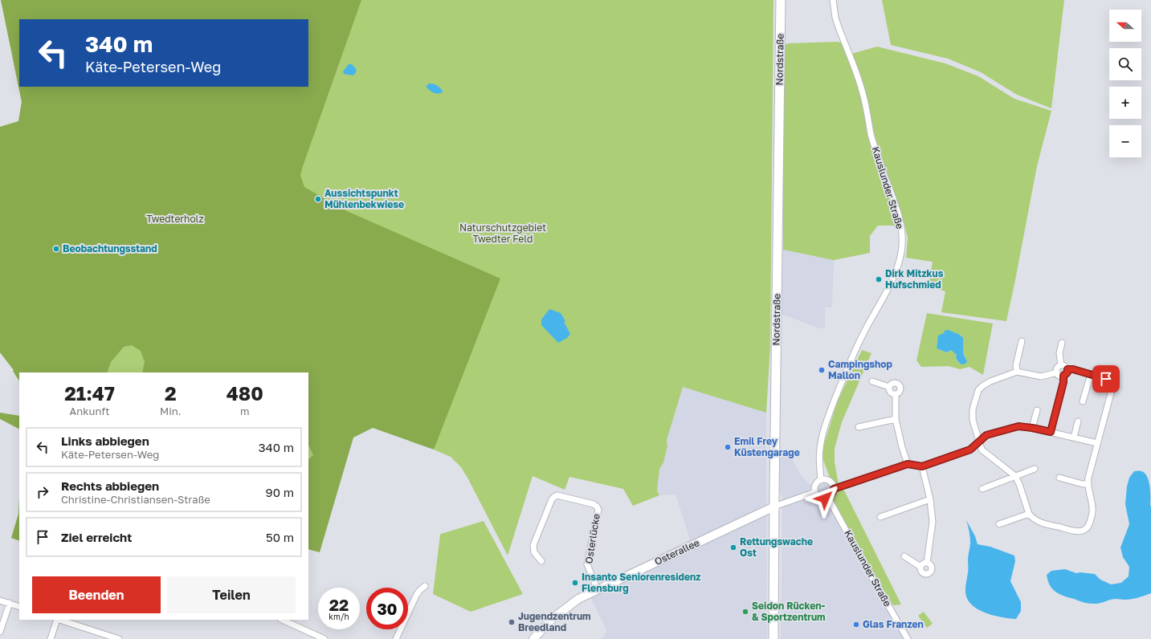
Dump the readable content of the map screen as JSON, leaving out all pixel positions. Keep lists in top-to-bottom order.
{
  "streets": {
    "main road": ["Nordstraße"],
    "street": ["Kauslunder Straße", "Osterlücke", "Osterallee"]
  },
  "crossings": [
    ["Nordstraße", "Osterallee"],
    ["Kauslunder Straße", "Osterallee"],
    ["Osterlücke", "Osterallee"]
  ],
  "parks": ["Twedterholz", "Naturschutzgebiet Twedter Feld"],
  "places": [
    "Aussichtspunkt Mühlenbekwiese",
    "Beobachtungsstand",
    "Dirk Mitzkus Hufschmied",
    "Campingshop Mallon",
    "Emil Frey Küstengarage",
    "Rettungswache Ost",
    "Insanto Seniorenresidenz Flensburg",
    "Seidon Rücken- & Sportzentrum",
    "Jugendzentrum Breedland",
    "Glas Franzen"
  ],
  "north": "left",
  "page": {
    "map_buttons": ["+", "−"],
    "turn": ["340 m", "Käte-Petersen-Weg"],
    "eta": [
      "21:47",
      "Ankunft",
      "2",
      "Min.",
      "480",
      "m"
    ],
    "list": [
      {
        "name": "Links abbiegen",
        "note": "Käte-Petersen-Weg",
        "value": "340 m"
      },
      {
        "name": "Rechts abbiegen",
        "note": "Christine-Christiansen-Straße",
        "value": "90 m"
      },
      {
        "name": "Ziel erreicht",
        "value": "50 m"
      }
    ],
    "buttons": ["Beenden", "Teilen"],
    "speed": "22 km/h",
    "limit": "30"
  }
}
